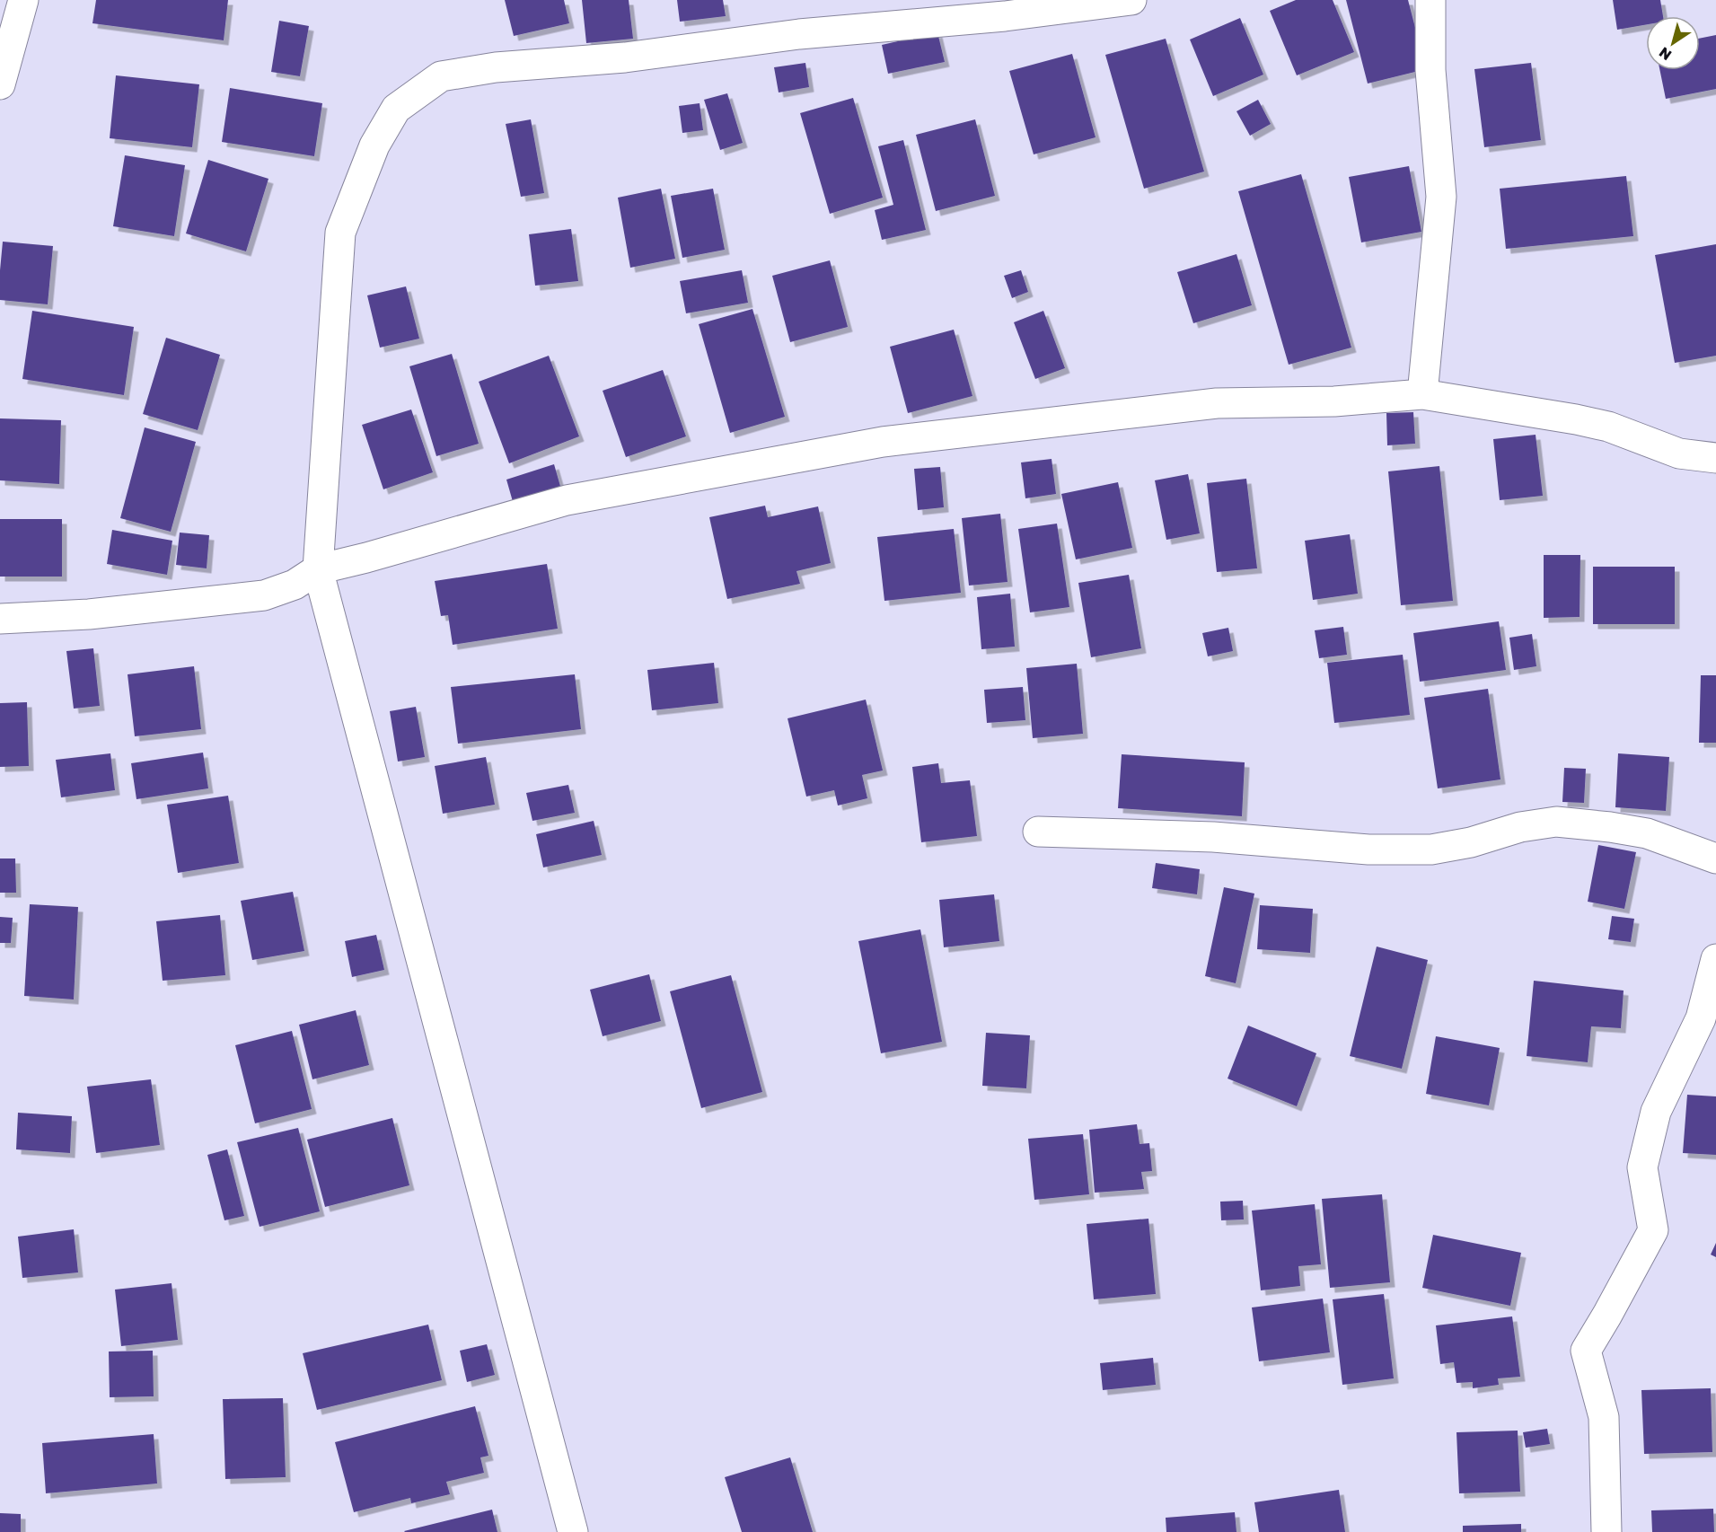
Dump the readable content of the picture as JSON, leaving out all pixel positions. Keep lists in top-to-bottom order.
{
  "north": "bottom left"
}
